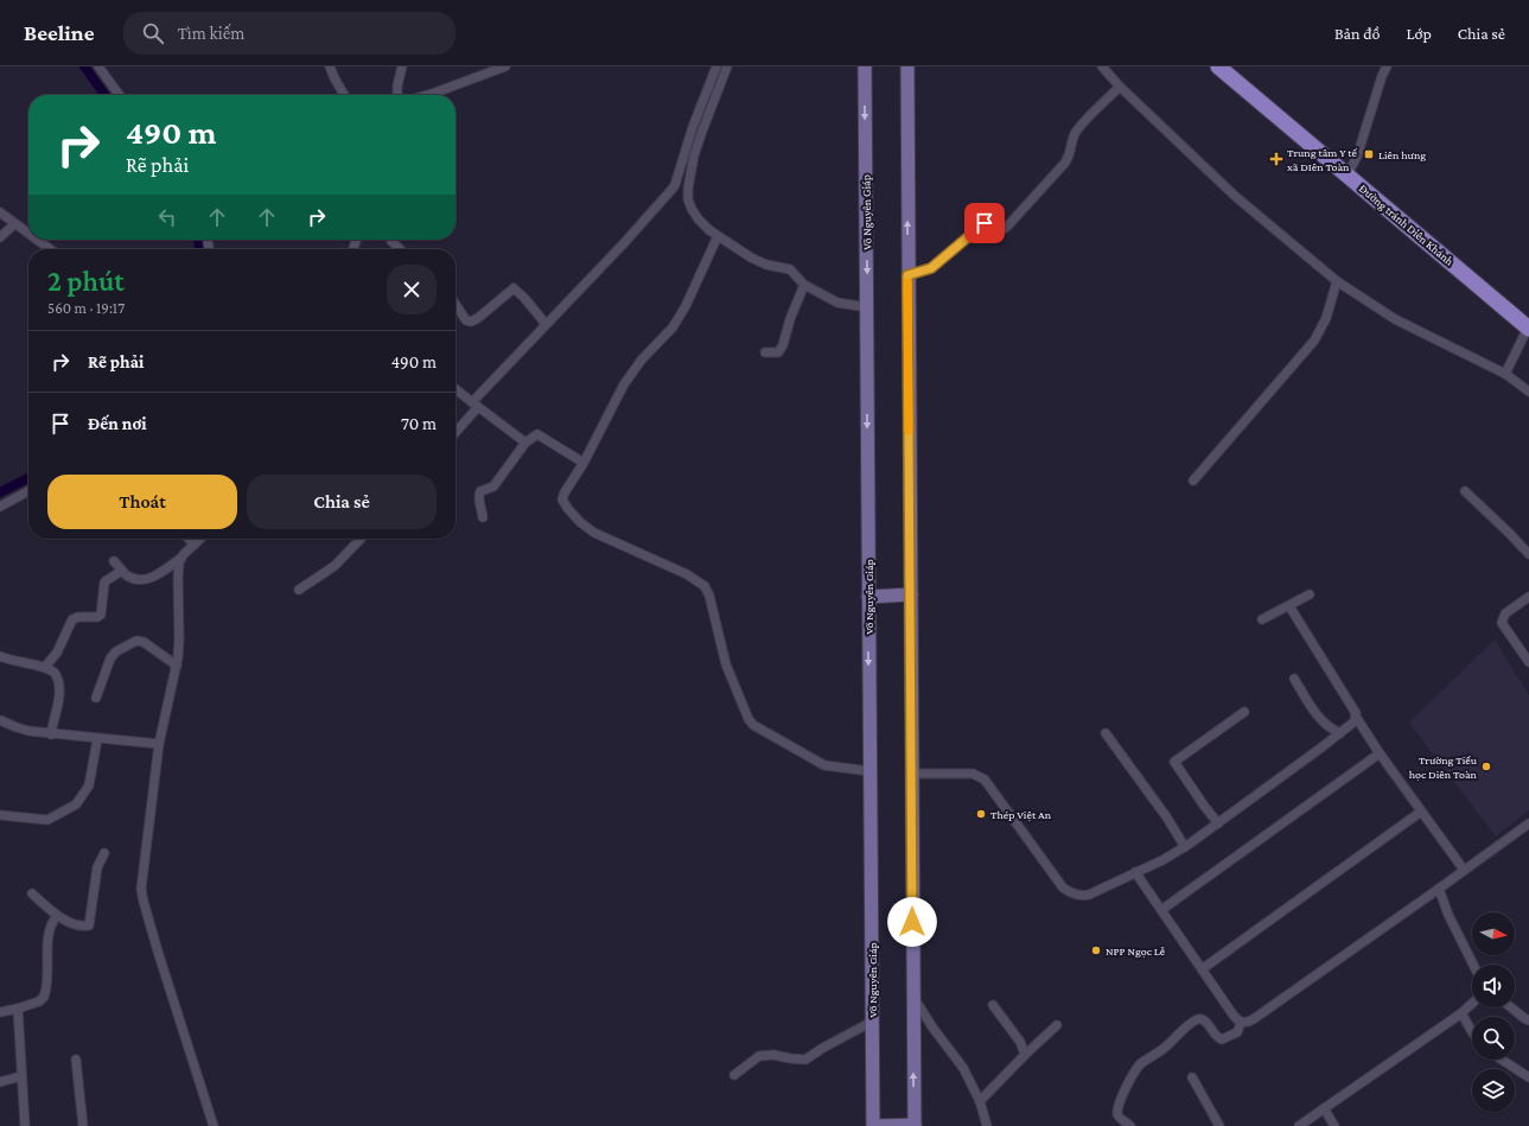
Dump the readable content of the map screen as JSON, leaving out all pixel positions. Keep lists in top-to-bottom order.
{
  "streets": {
    "highway": ["Đường tránh Diên Khánh"],
    "main road": ["Võ Nguyên Giáp"]
  },
  "places": {
    "transit": ["Liên hưng"],
    "health": ["Trung tâm Y tế xã DIên Toàn"],
    "other": ["Trường Tiểu học Diên Toàn", "Thép Việt An", "NPP Ngọc Lễ"]
  },
  "north": "right",
  "page": {
    "header": "Beeline",
    "search": "Tìm kiếm",
    "nav": ["Bản đồ", "Lớp", "Chia sẻ"],
    "turn": ["490 m", "Rẽ phải"],
    "heading": ["2 phút", "560 m · 19:17"],
    "list": [
      {
        "name": "Rẽ phải",
        "value": "490 m"
      },
      {
        "name": "Đến nơi",
        "value": "70 m"
      }
    ],
    "buttons": ["Thoát", "Chia sẻ"]
  }
}
